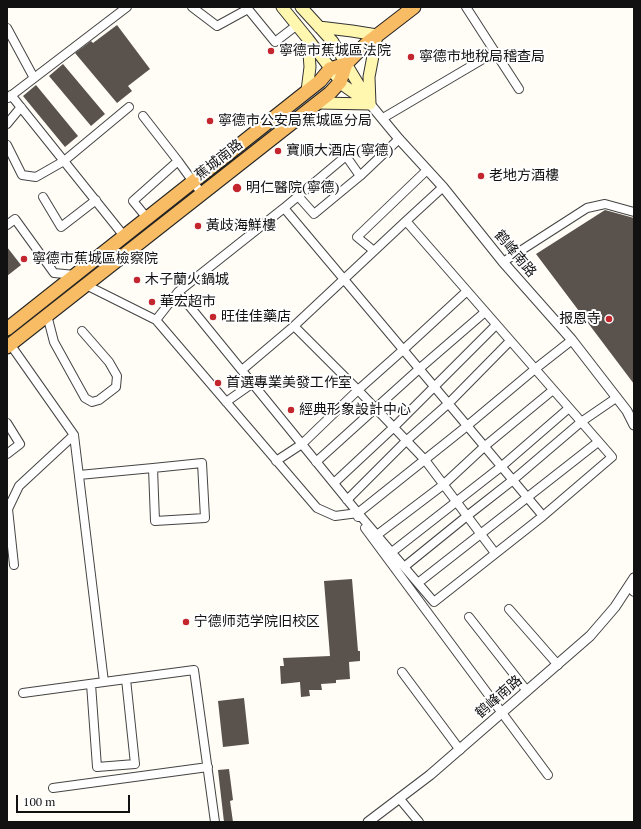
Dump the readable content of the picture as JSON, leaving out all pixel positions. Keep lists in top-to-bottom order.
{
  "streets": {
    "highway": ["蕉城南路"],
    "street": ["鹤峰南路"]
  },
  "places": [
    "寧德市蕉城區法院",
    "寧德市地稅局稽查局",
    "寧德市公安局蕉城區分局",
    "寶順大酒店(寧德)",
    "老地方酒樓",
    "明仁醫院(寧德)",
    "黃歧海鮮樓",
    "寧德市蕉城區檢察院",
    "木子蘭火鍋城",
    "華宏超市",
    "旺佳佳藥店",
    "报恩寺",
    "首選專業美發工作室",
    "經典形象設計中心",
    "宁德师范学院旧校区"
  ],
  "scale_bar": "100 m"
}
